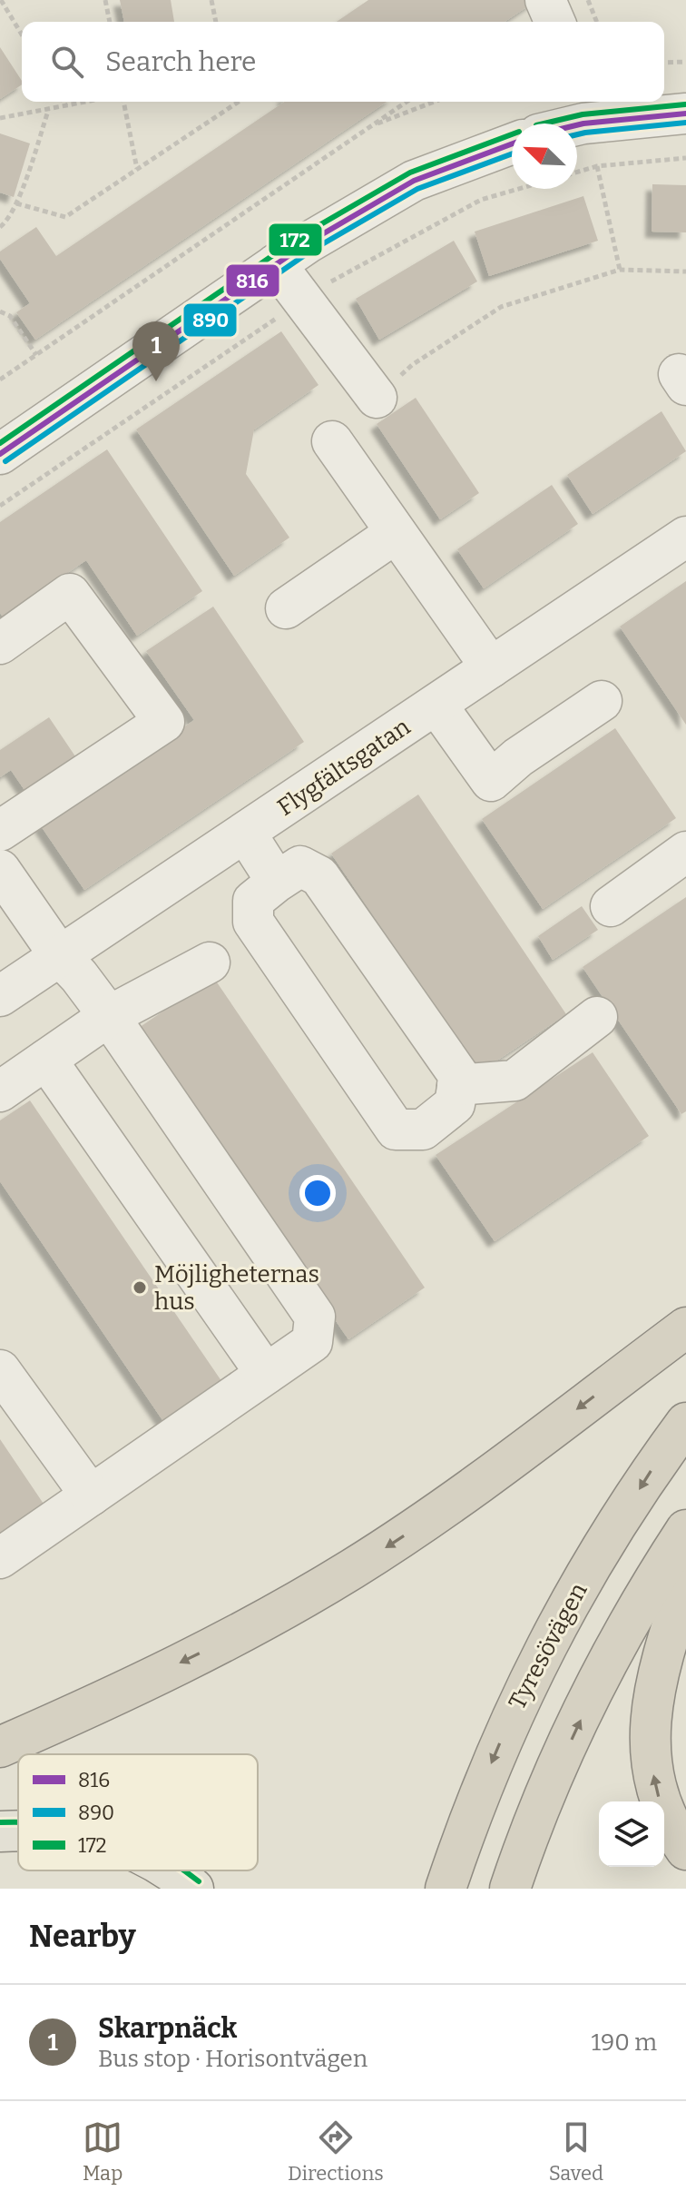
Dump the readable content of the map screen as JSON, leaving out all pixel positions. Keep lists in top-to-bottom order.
{
  "streets": {
    "highway": ["Tyresövägen"],
    "street": ["Flygfältsgatan"]
  },
  "places": ["Möjligheternas hus"],
  "lines": ["transit line 172", "transit line 816", "transit line 890"],
  "legend": ["816", "890", "172"],
  "north": "top left",
  "page": {
    "search": "Search here",
    "pins": "1",
    "heading": "Nearby",
    "list": [
      {
        "mark": "1",
        "name": "Skarpnäck",
        "note": "Bus stop · Horisontvägen",
        "value": "190 m"
      }
    ],
    "nav": ["Map", "Directions", "Saved"]
  }
}
